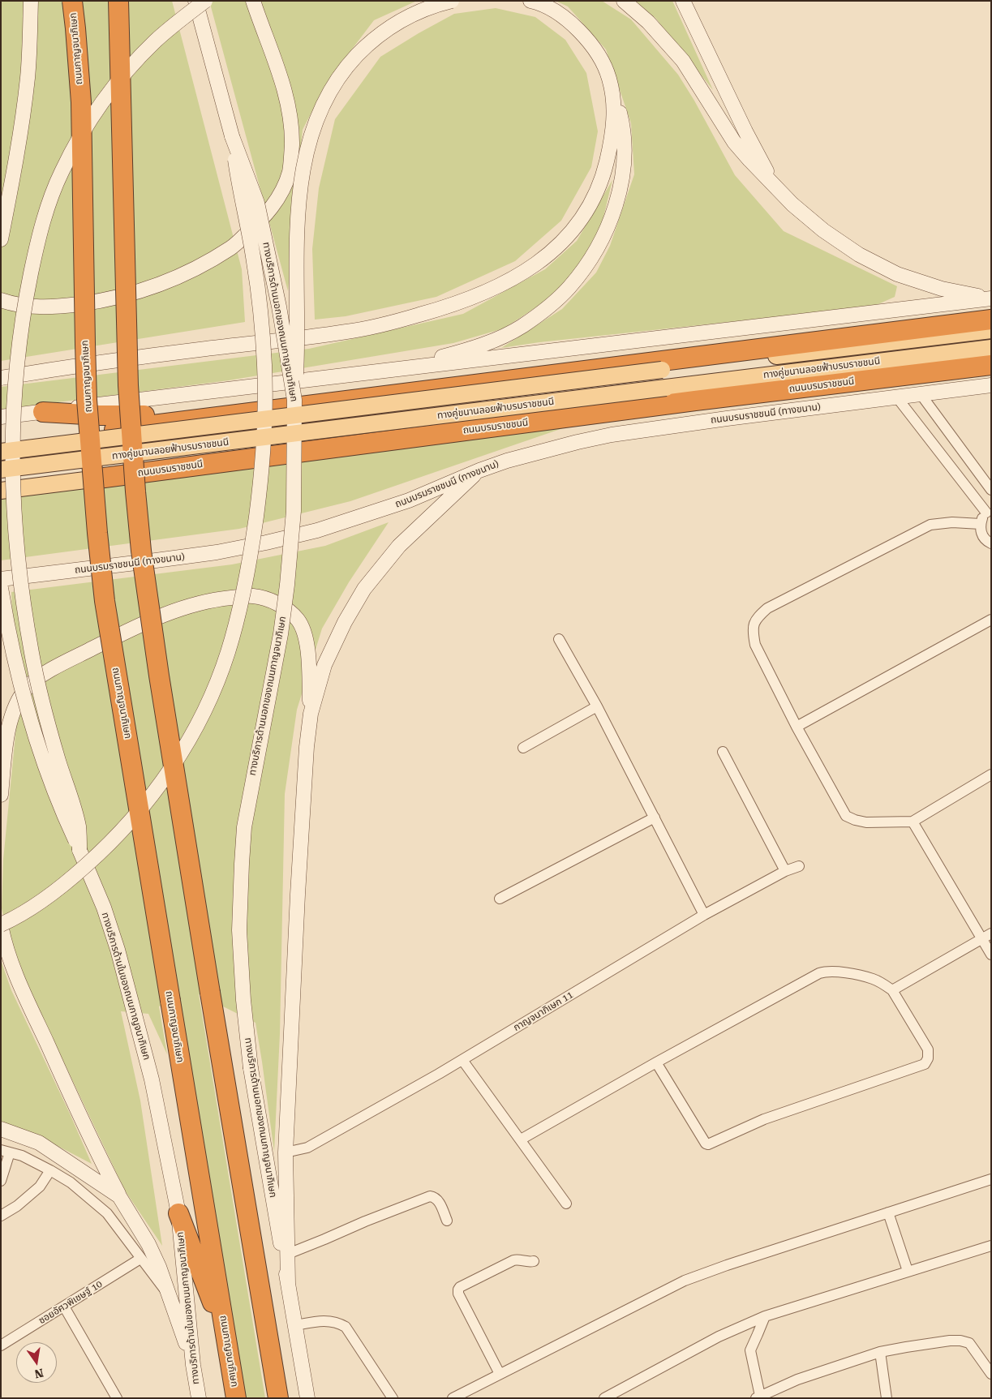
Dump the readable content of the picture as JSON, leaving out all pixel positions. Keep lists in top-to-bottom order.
{
  "streets": {
    "highway": ["ถนนกาญจนาภิเษก", "ถนนบรมราชชนนี"],
    "main road": [
      "ทางบริการด้านนอกของถนนกาญจนาภิเษก",
      "ทางคู่ขนานลอยฟ้าบรมราชชนนี",
      "ถนนบรมราชชนนี (ทางขนาน)",
      "ทางบริการด้านในของถนนกาญจนาภิเษก"
    ],
    "street": ["กาญจนาภิเษก 11", "ซอยอัศวพิเชษฐ์ 10"]
  },
  "north": "bottom"
}
